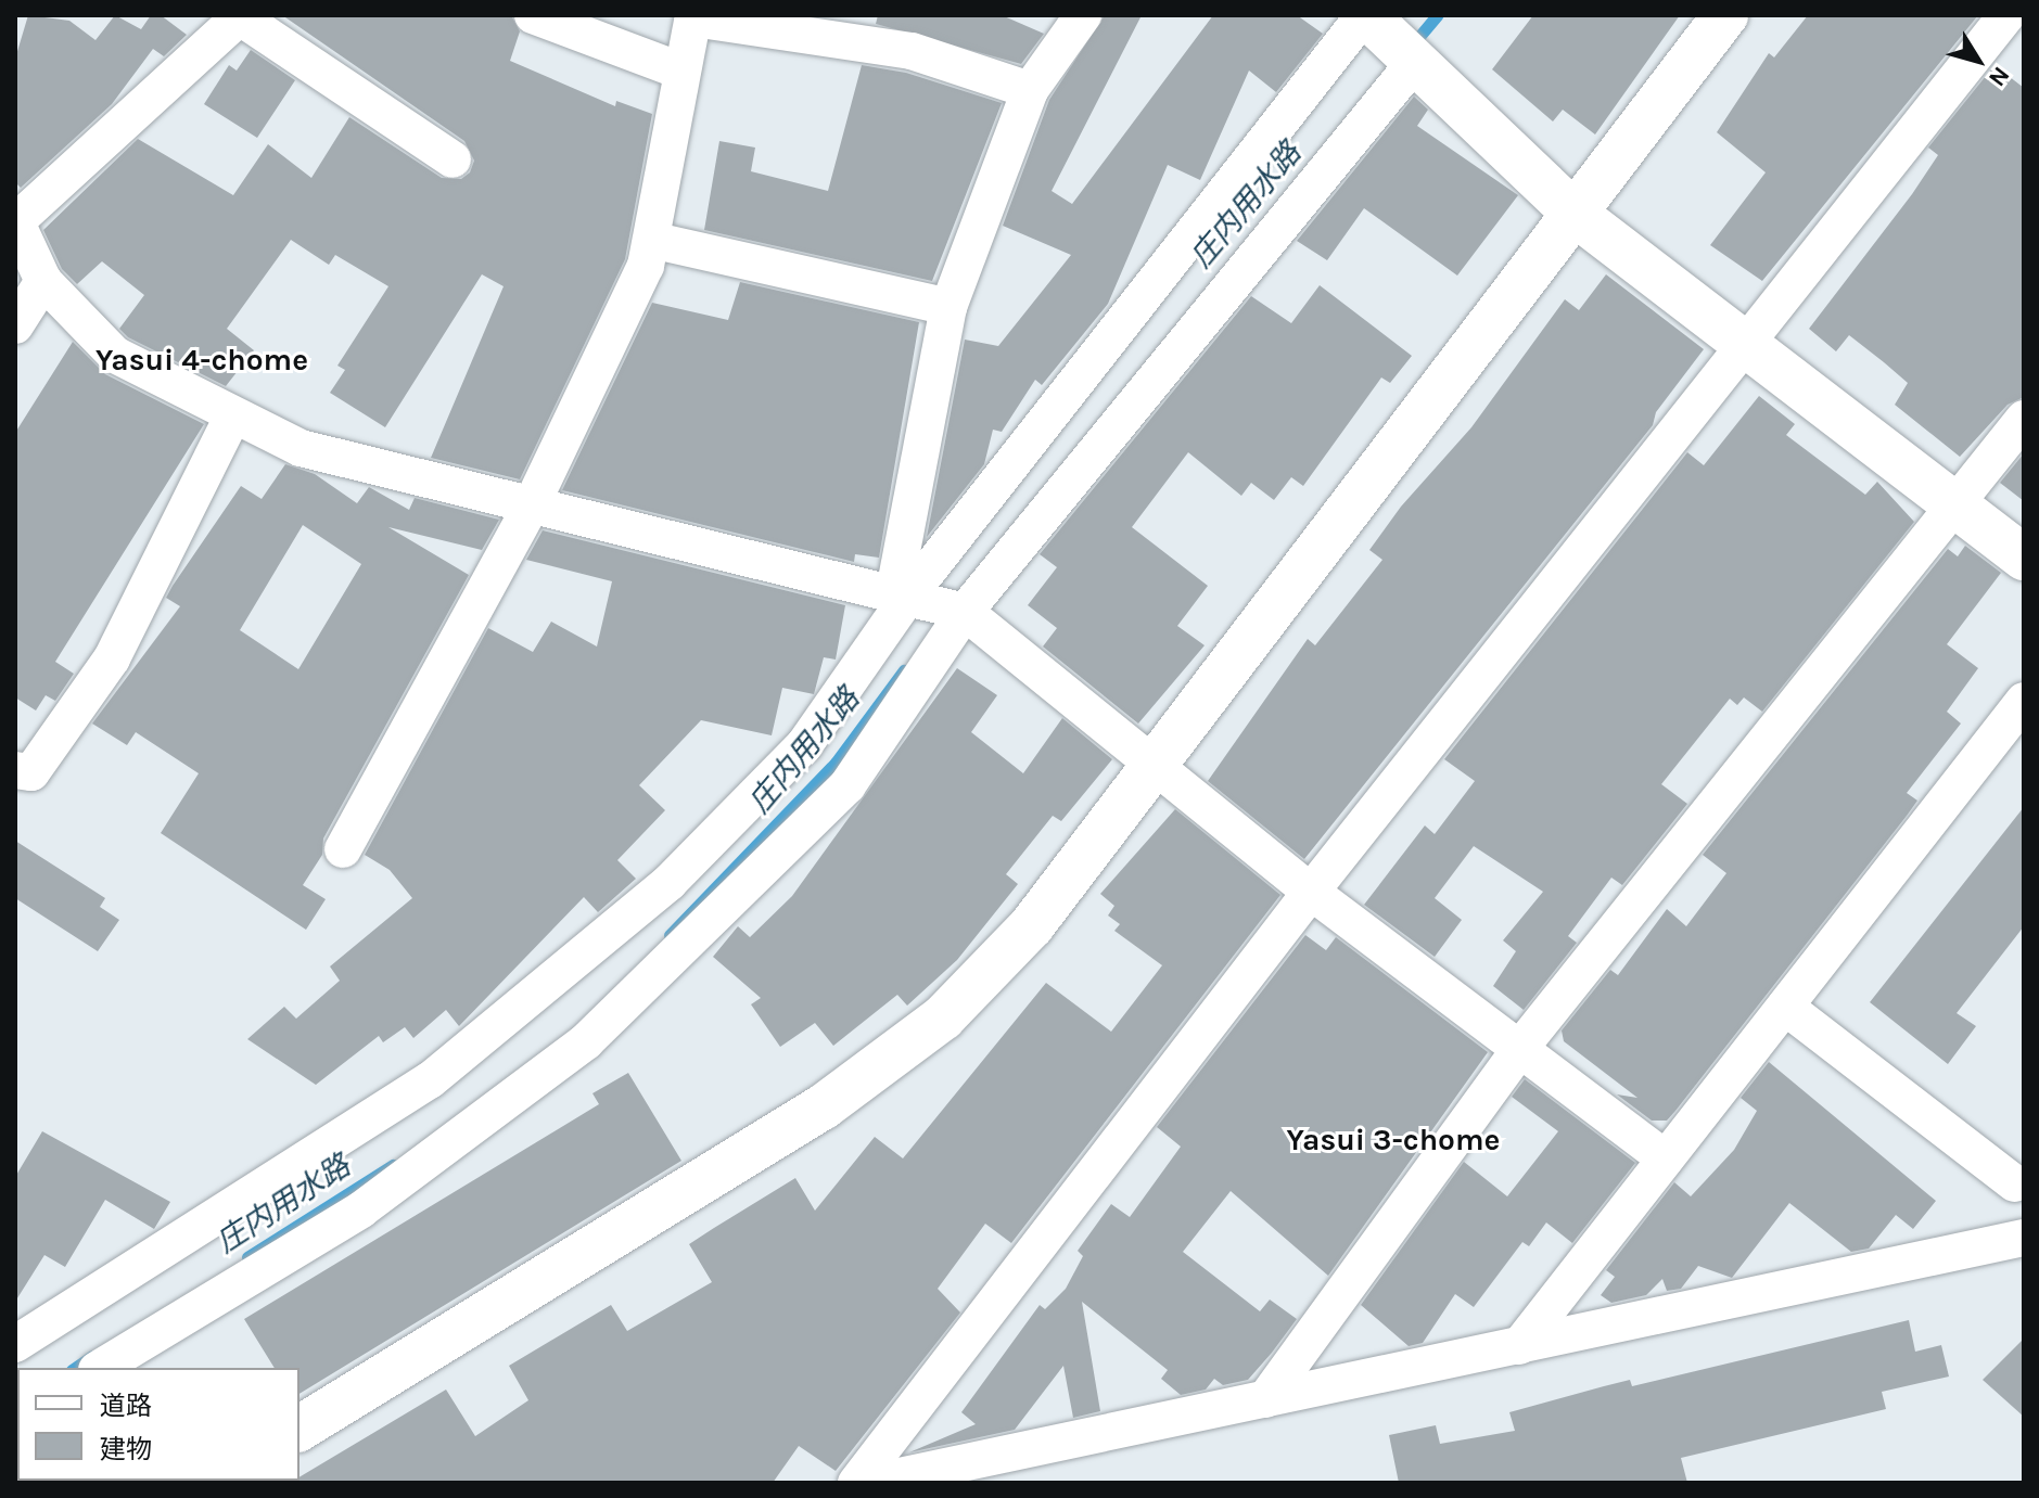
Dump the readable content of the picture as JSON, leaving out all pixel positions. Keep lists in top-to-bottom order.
{
  "districts": ["Yasui 4-chome", "Yasui 3-chome"],
  "water": ["庄内用水路"],
  "legend": ["道路", "建物"],
  "north": "bottom right"
}
